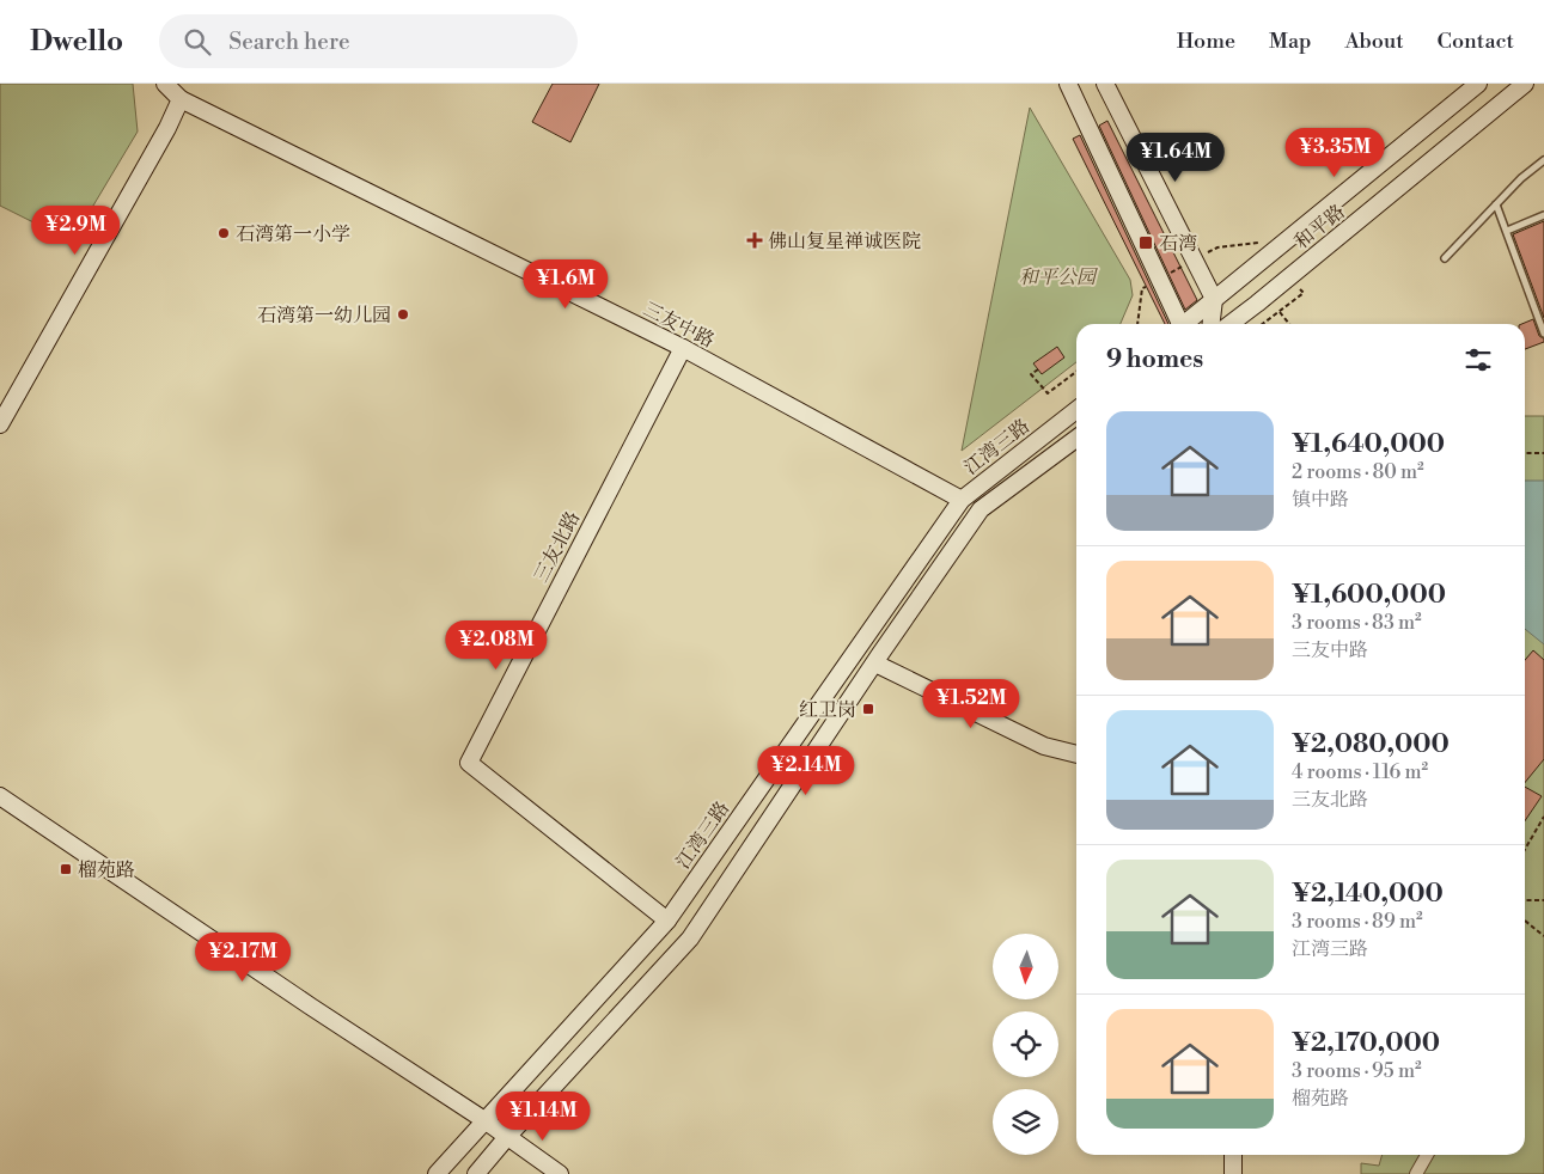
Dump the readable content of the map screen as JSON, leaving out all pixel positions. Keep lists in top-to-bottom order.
{
  "streets": {
    "main road": [
      "和平路",
      "三友中路",
      "江湾三路",
      "三友北路"
    ]
  },
  "crossings": [
    ["三友中路", "江湾三路"],
    ["三友中路", "三友北路"],
    ["江湾三路", "三友北路"]
  ],
  "parks": ["和平公园"],
  "places": {
    "other": ["石湾第一小学", "石湾第一幼儿园"],
    "health": ["佛山复星禅诚医院"],
    "transit": ["石湾", "红卫岗", "榴苑路"]
  },
  "north": "bottom",
  "page": {
    "header": "Dwello",
    "search": "Search here",
    "nav": [
      "Home",
      "Map",
      "About",
      "Contact"
    ],
    "price": [
      "¥3.35M",
      "¥1.64M",
      "¥2.9M",
      "¥1.6M",
      "¥2.08M",
      "¥1.52M",
      "¥2.14M",
      "¥2.17M",
      "¥1.14M"
    ],
    "heading": "9 homes",
    "list": [
      {
        "name": "¥1,640,000",
        "note": "2 rooms · 80 m² · 镇中路"
      },
      {
        "name": "¥1,600,000",
        "note": "3 rooms · 83 m² · 三友中路"
      },
      {
        "name": "¥2,080,000",
        "note": "4 rooms · 116 m² · 三友北路"
      },
      {
        "name": "¥2,140,000",
        "note": "3 rooms · 89 m² · 江湾三路"
      },
      {
        "name": "¥2,170,000",
        "note": "3 rooms · 95 m² · 榴苑路"
      }
    ]
  }
}
